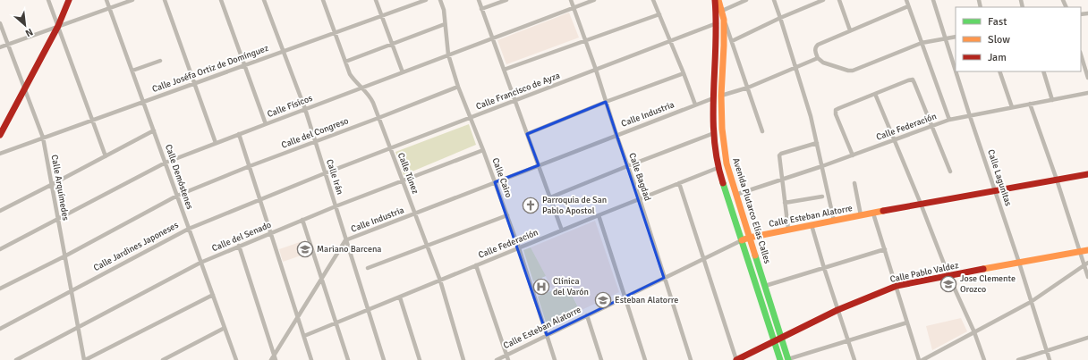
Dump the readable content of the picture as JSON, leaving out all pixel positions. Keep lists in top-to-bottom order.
{
  "streets": {
    "street": [
      "Calle Joséfa Ortiz de Domínguez",
      "Calle Francisco de Ayza",
      "Calle Físicos",
      "Calle Industria",
      "Calle Federación",
      "Calle del Congreso",
      "Calle Túnez",
      "Calle Demóstenes",
      "Calle Irán",
      "Calle Bagdad",
      "Calle Cairo",
      "Calle Lagunitas",
      "Calle Arquímedes",
      "Avenida Plutarco Elías Calles",
      "Calle Esteban Alatorre",
      "Calle del Senado",
      "Calle Jardines Japoneses",
      "Calle Pablo Valdez"
    ]
  },
  "crossings": [
    ["Calle Joséfa Ortiz de Domínguez", "Calle Túnez"],
    ["Calle Joséfa Ortiz de Domínguez", "Calle Demóstenes"],
    ["Calle Joséfa Ortiz de Domínguez", "Calle Irán"],
    ["Calle Joséfa Ortiz de Domínguez", "Calle Arquímedes"],
    ["Calle Francisco de Ayza", "Calle Túnez"],
    ["Calle Francisco de Ayza", "Calle Irán"],
    ["Calle Francisco de Ayza", "Calle Bagdad"],
    ["Calle Francisco de Ayza", "Calle Cairo"],
    ["Calle Francisco de Ayza", "Avenida Plutarco Elías Calles"],
    ["Calle Francisco de Ayza", "Calle Jardines Japoneses"],
    ["Calle Físicos", "Calle Túnez"],
    ["Calle Físicos", "Calle Demóstenes"],
    ["Calle Físicos", "Calle Irán"],
    ["Calle Físicos", "Calle Bagdad"],
    ["Calle Físicos", "Calle Cairo"],
    ["Calle Físicos", "Calle Arquímedes"],
    ["Calle Industria", "Calle Túnez"],
    ["Calle Industria", "Calle Irán"],
    ["Calle Industria", "Calle Bagdad"],
    ["Calle Industria", "Calle Cairo"],
    ["Calle Industria", "Avenida Plutarco Elías Calles"],
    ["Calle Federación", "Calle Túnez"],
    ["Calle Federación", "Calle Irán"],
    ["Calle Federación", "Calle Bagdad"],
    ["Calle Federación", "Calle Cairo"],
    ["Calle Federación", "Calle Lagunitas"],
    ["Calle Federación", "Avenida Plutarco Elías Calles"],
    ["Calle del Congreso", "Calle Túnez"],
    ["Calle del Congreso", "Calle Demóstenes"],
    ["Calle del Congreso", "Calle Irán"],
    ["Calle del Congreso", "Calle Cairo"],
    ["Calle del Congreso", "Calle Arquímedes"],
    ["Calle Túnez", "Calle del Senado"],
    ["Calle Demóstenes", "Calle del Senado"],
    ["Calle Demóstenes", "Calle Jardines Japoneses"],
    ["Calle Irán", "Calle del Senado"],
    ["Calle Irán", "Calle Jardines Japoneses"],
    ["Calle Bagdad", "Calle Esteban Alatorre"],
    ["Calle Cairo", "Calle Esteban Alatorre"],
    ["Calle Cairo", "Calle del Senado"],
    ["Calle Lagunitas", "Calle Esteban Alatorre"],
    ["Calle Lagunitas", "Calle Pablo Valdez"],
    ["Calle Arquímedes", "Calle del Senado"],
    ["Calle Arquímedes", "Calle Jardines Japoneses"],
    ["Avenida Plutarco Elías Calles", "Calle Esteban Alatorre"],
    ["Avenida Plutarco Elías Calles", "Calle Pablo Valdez"]
  ],
  "places": {
    "church": ["Parroquia de San Pablo Apostol"],
    "school or university": ["Mariano Barcena", "Jose Clemente Orozco", "Esteban Alatorre"],
    "hospital": ["Clínica del Varón"]
  },
  "legend": ["Fast", "Slow", "Jam"],
  "north": "bottom right"
}
